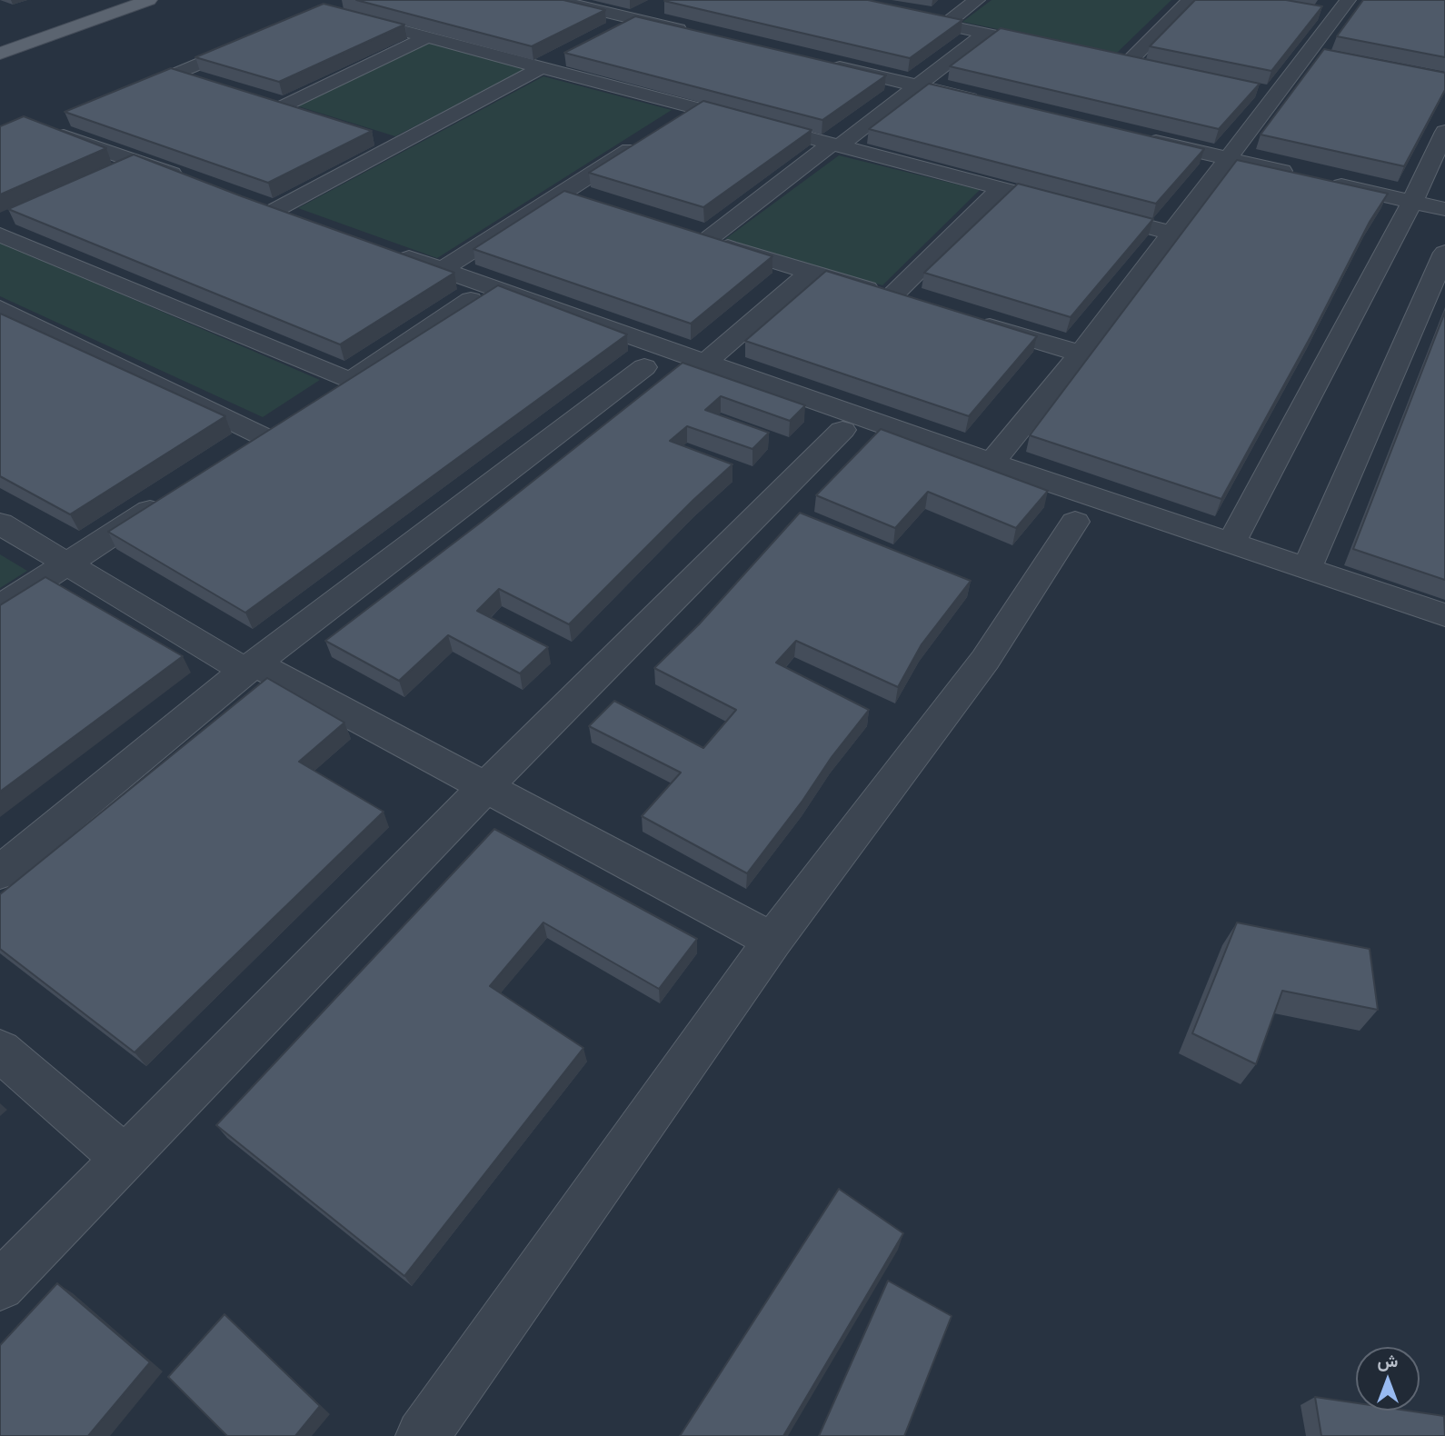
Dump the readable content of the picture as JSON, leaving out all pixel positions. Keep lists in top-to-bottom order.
{
  "north": "top"
}
